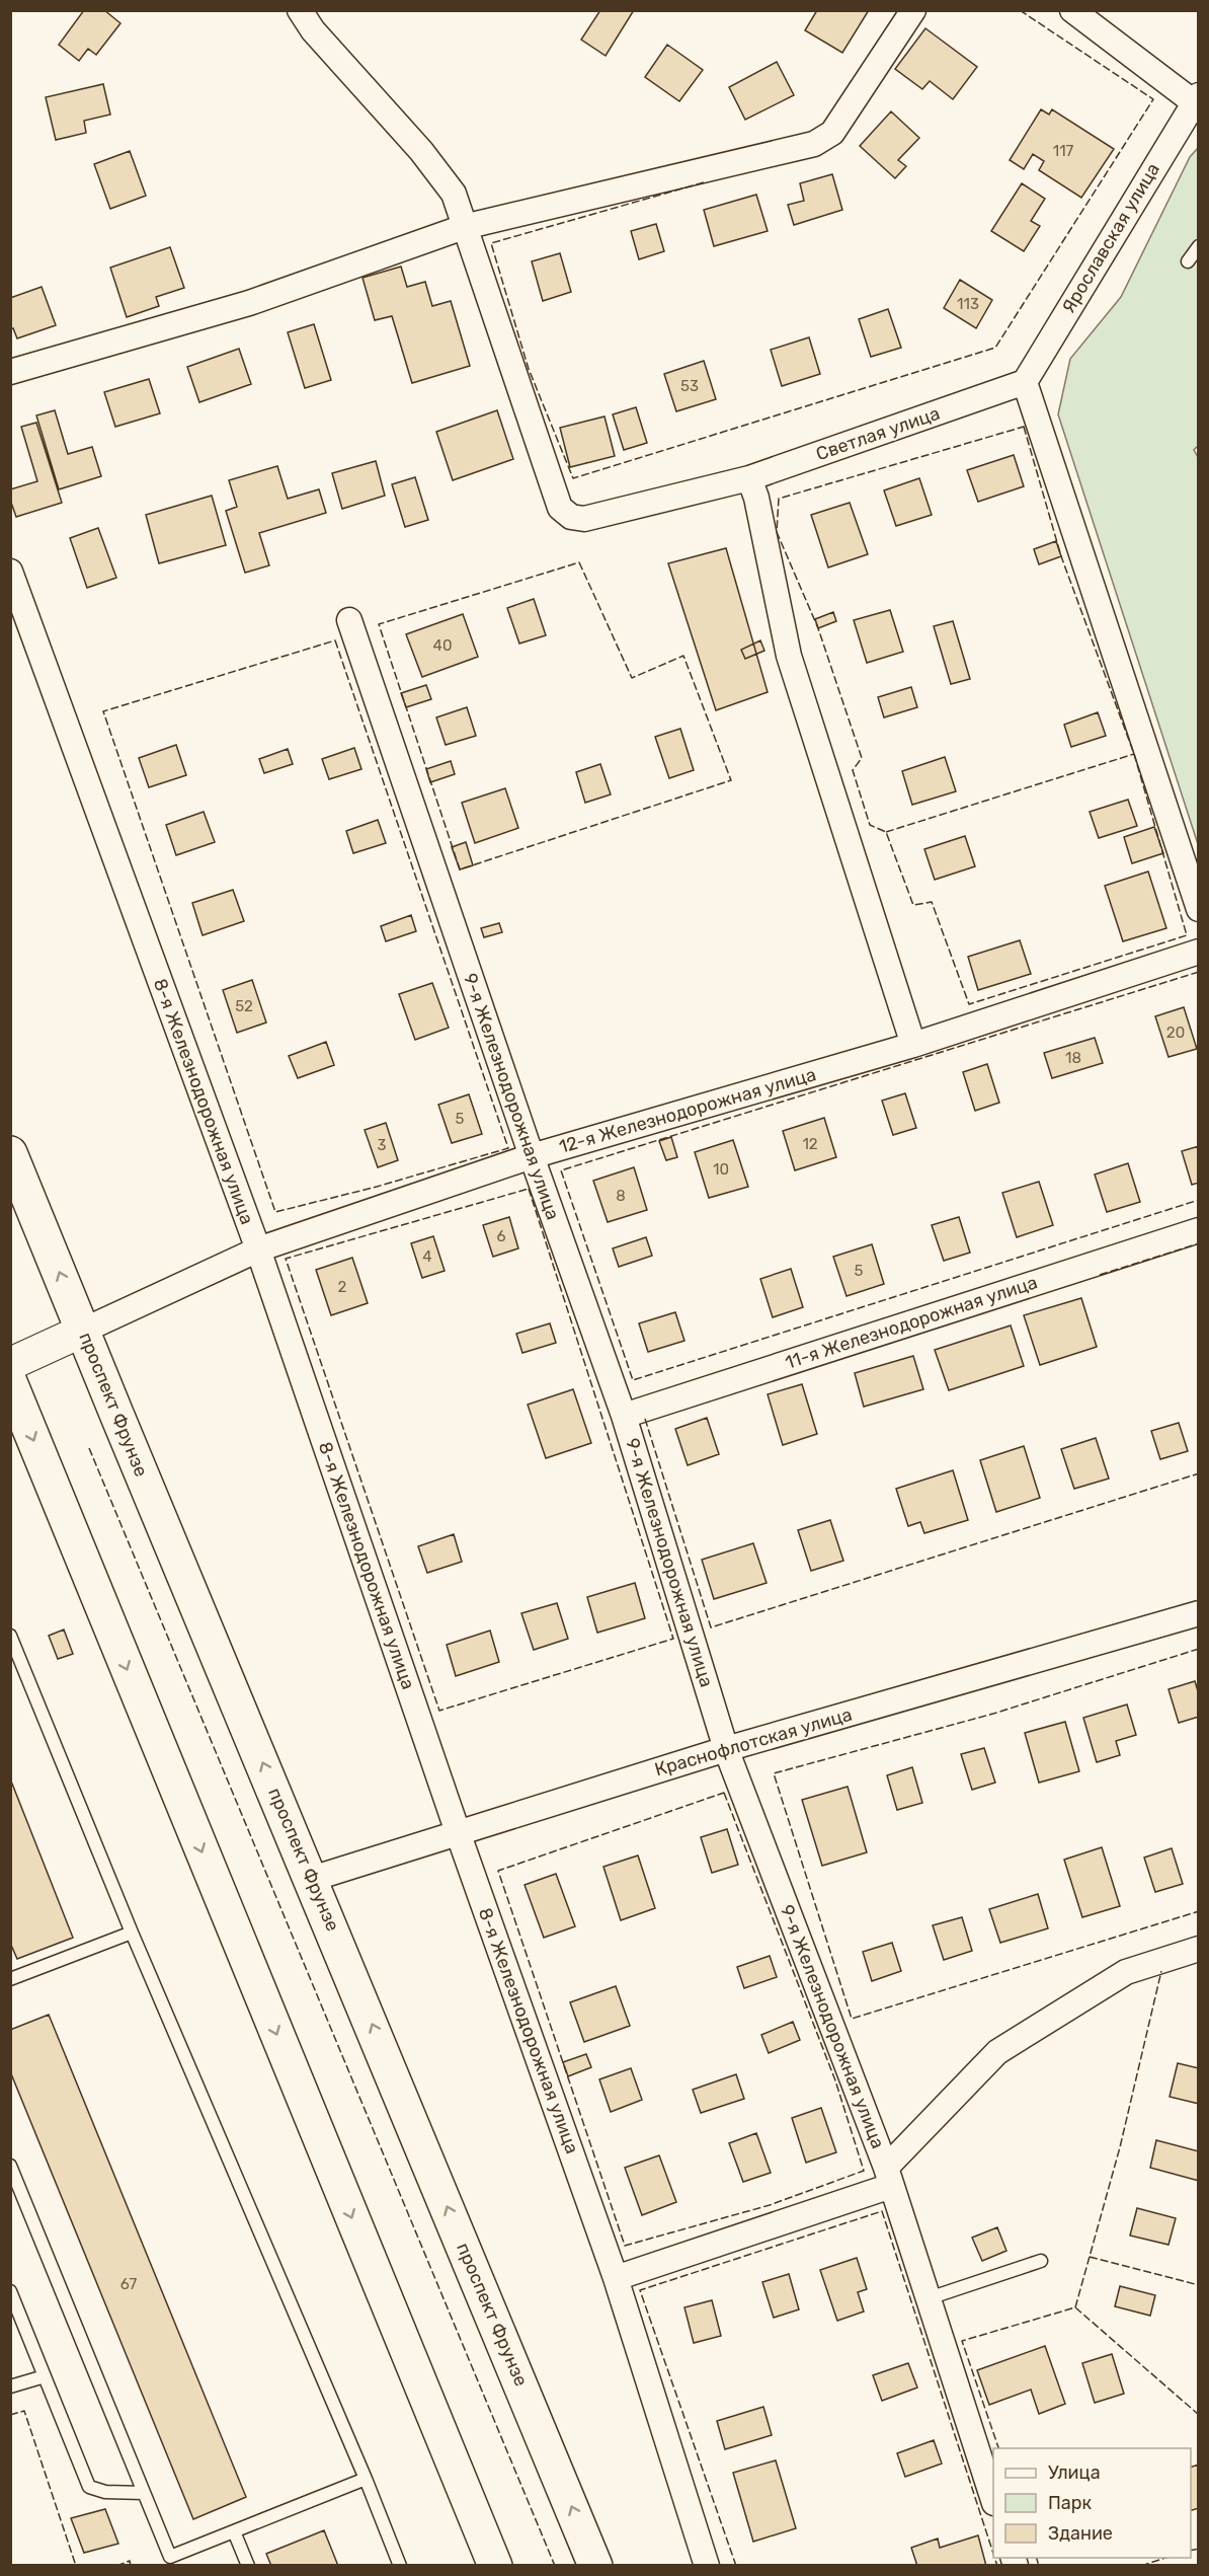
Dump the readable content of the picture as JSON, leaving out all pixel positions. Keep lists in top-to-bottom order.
{
  "streets": {
    "main road": ["проспект Фрунзе"],
    "street": [
      "Ярославская улица",
      "Светлая улица",
      "9-я Железнодорожная улица",
      "8-я Железнодорожная улица",
      "12-я Железнодорожная улица",
      "11-я Железнодорожная улица",
      "Краснофлотская улица"
    ]
  },
  "crossings": [
    ["Ярославская улица", "Светлая улица"],
    ["9-я Железнодорожная улица", "12-я Железнодорожная улица"],
    ["9-я Железнодорожная улица", "11-я Железнодорожная улица"],
    ["9-я Железнодорожная улица", "Краснофлотская улица"],
    ["8-я Железнодорожная улица", "12-я Железнодорожная улица"],
    ["8-я Железнодорожная улица", "Краснофлотская улица"],
    ["12-я Железнодорожная улица", "проспект Фрунзе"],
    ["проспект Фрунзе", "Краснофлотская улица"]
  ],
  "house_numbers": [
    "117",
    "113",
    "53",
    "40",
    "52",
    "20",
    "18",
    "5",
    "12",
    "3",
    "10",
    "8",
    "6",
    "4",
    "5",
    "2",
    "67"
  ],
  "legend": ["Улица", "Парк", "Здание"]
}
